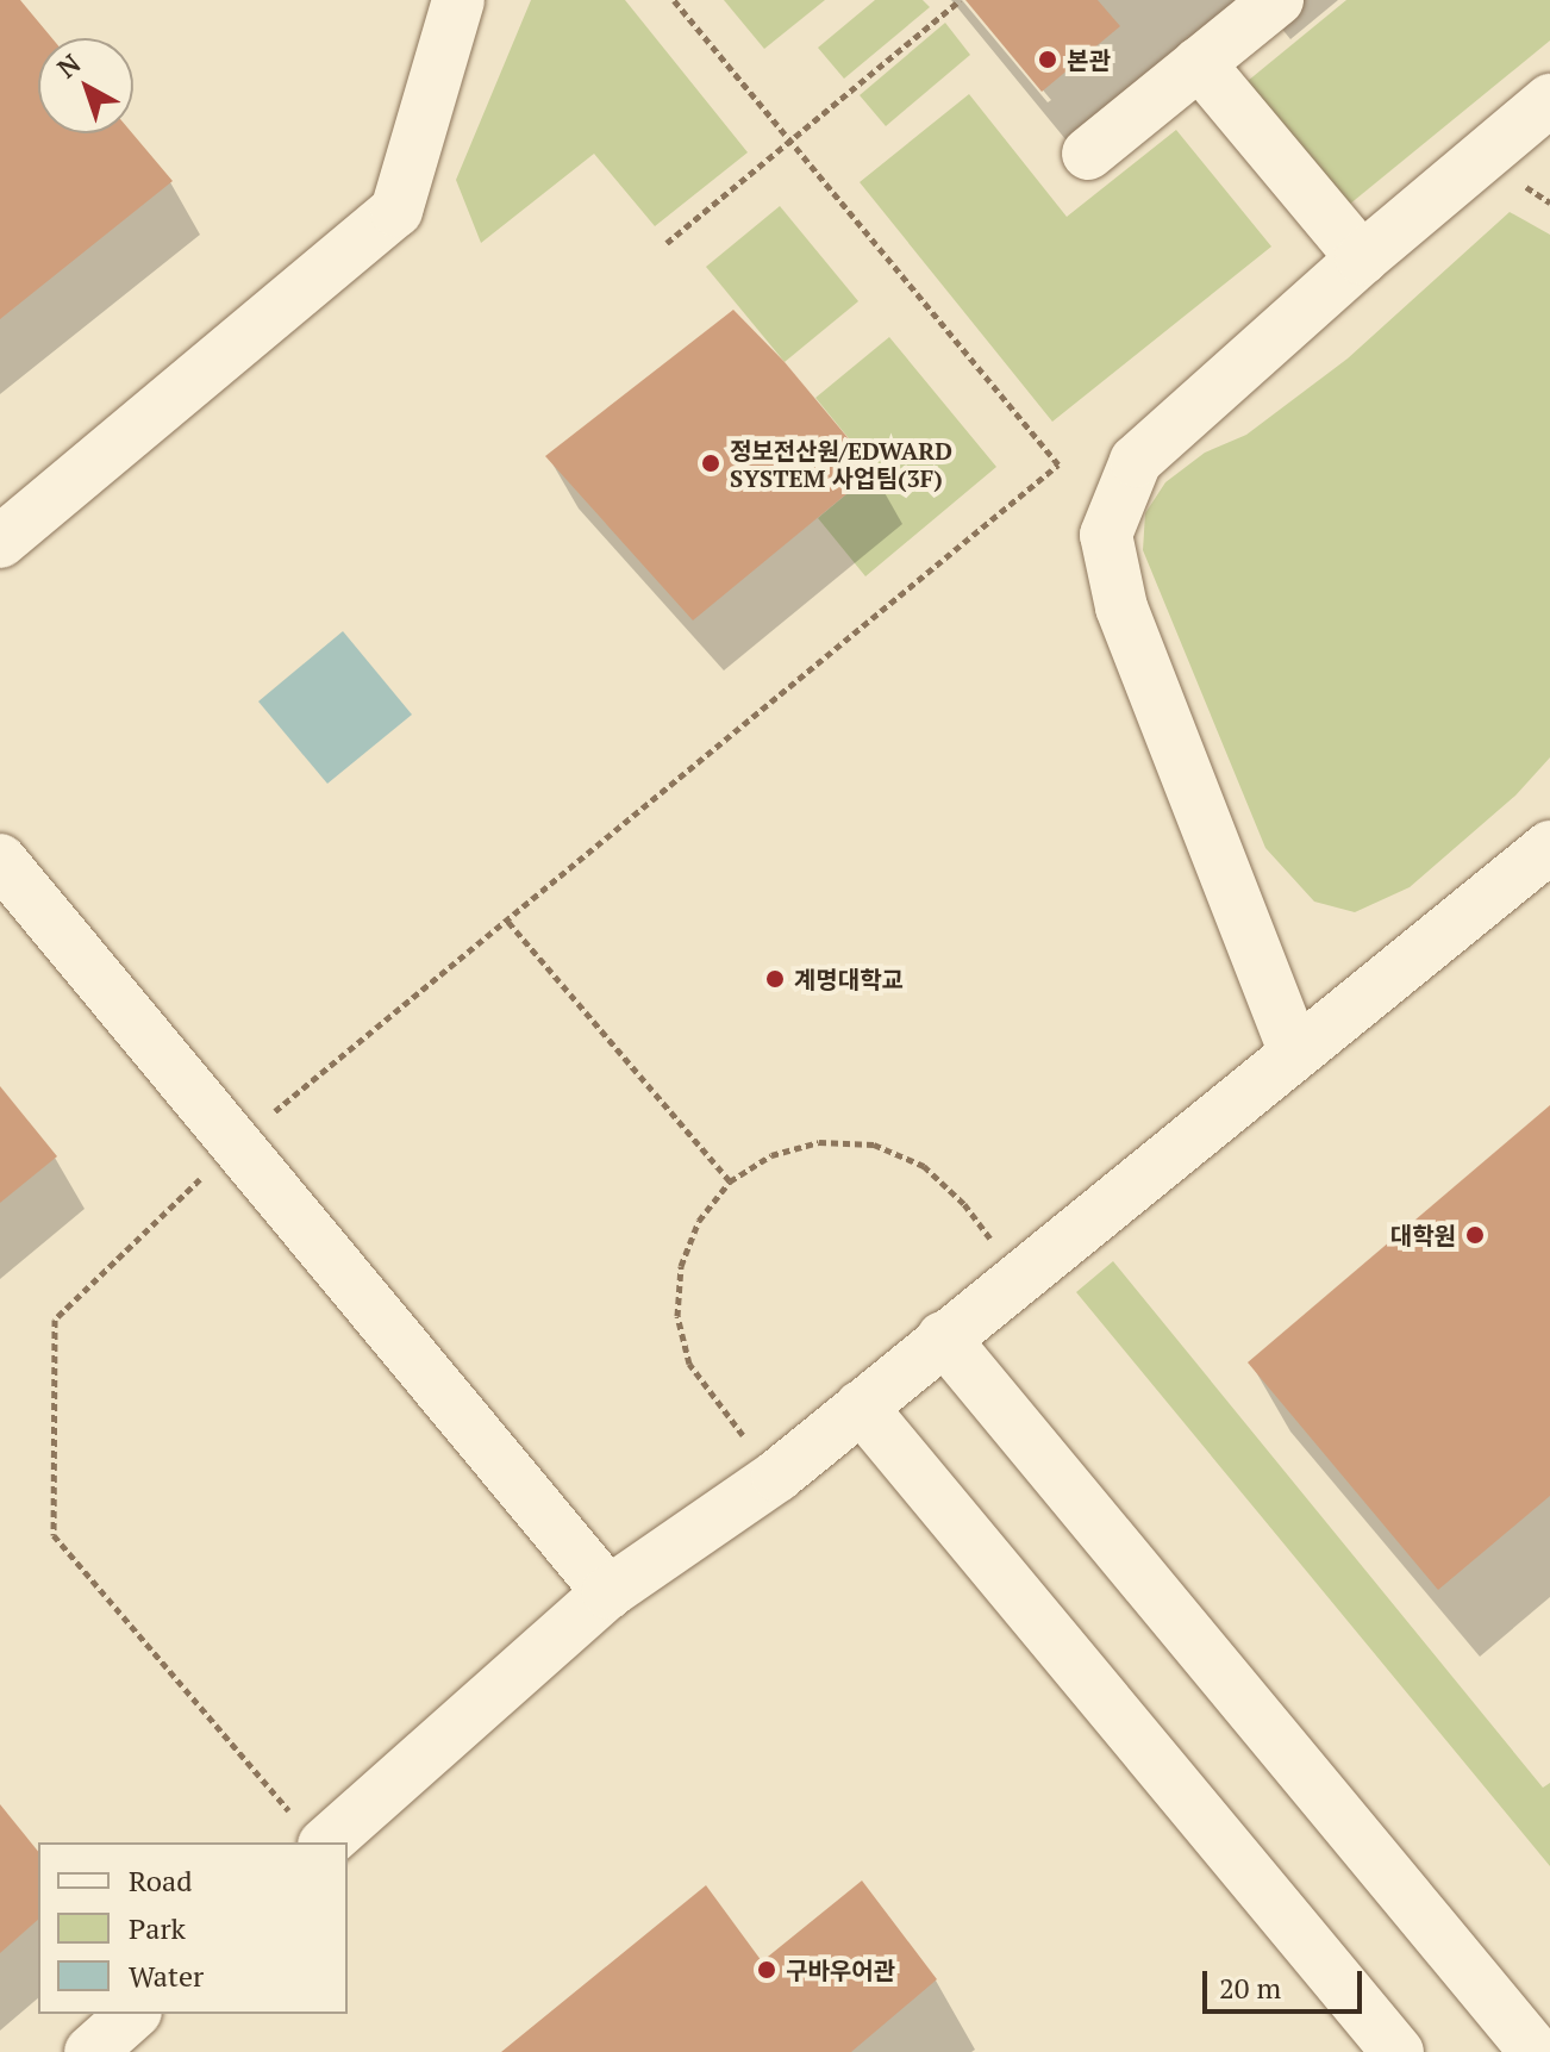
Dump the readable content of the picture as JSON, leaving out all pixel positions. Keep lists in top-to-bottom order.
{
  "places": [
    "본관",
    "정보전산원/EDWARD SYSTEM 사업팀(3F)",
    "계명대학교",
    "대학원",
    "구바우어관"
  ],
  "legend": ["Road", "Park", "Water"],
  "scale_bar": "20 m",
  "north": "top left"
}
